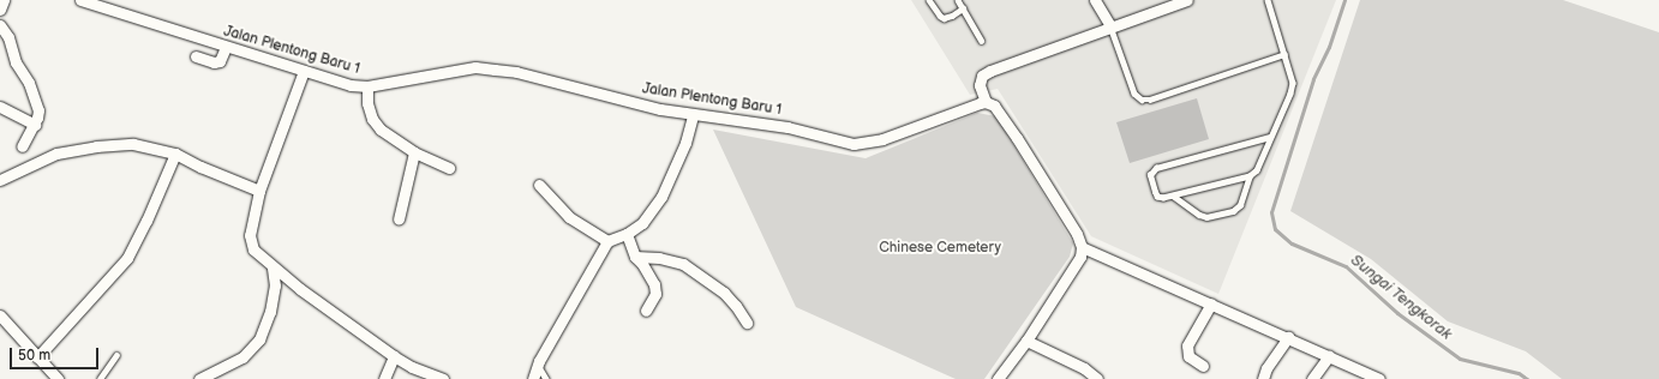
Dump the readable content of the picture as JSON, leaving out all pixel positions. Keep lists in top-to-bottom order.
{
  "streets": {
    "street": ["Jalan Plentong Baru 1"]
  },
  "water": ["Sungai Tengkorak"],
  "parks": ["Chinese Cemetery"],
  "scale_bar": "50 m"
}
